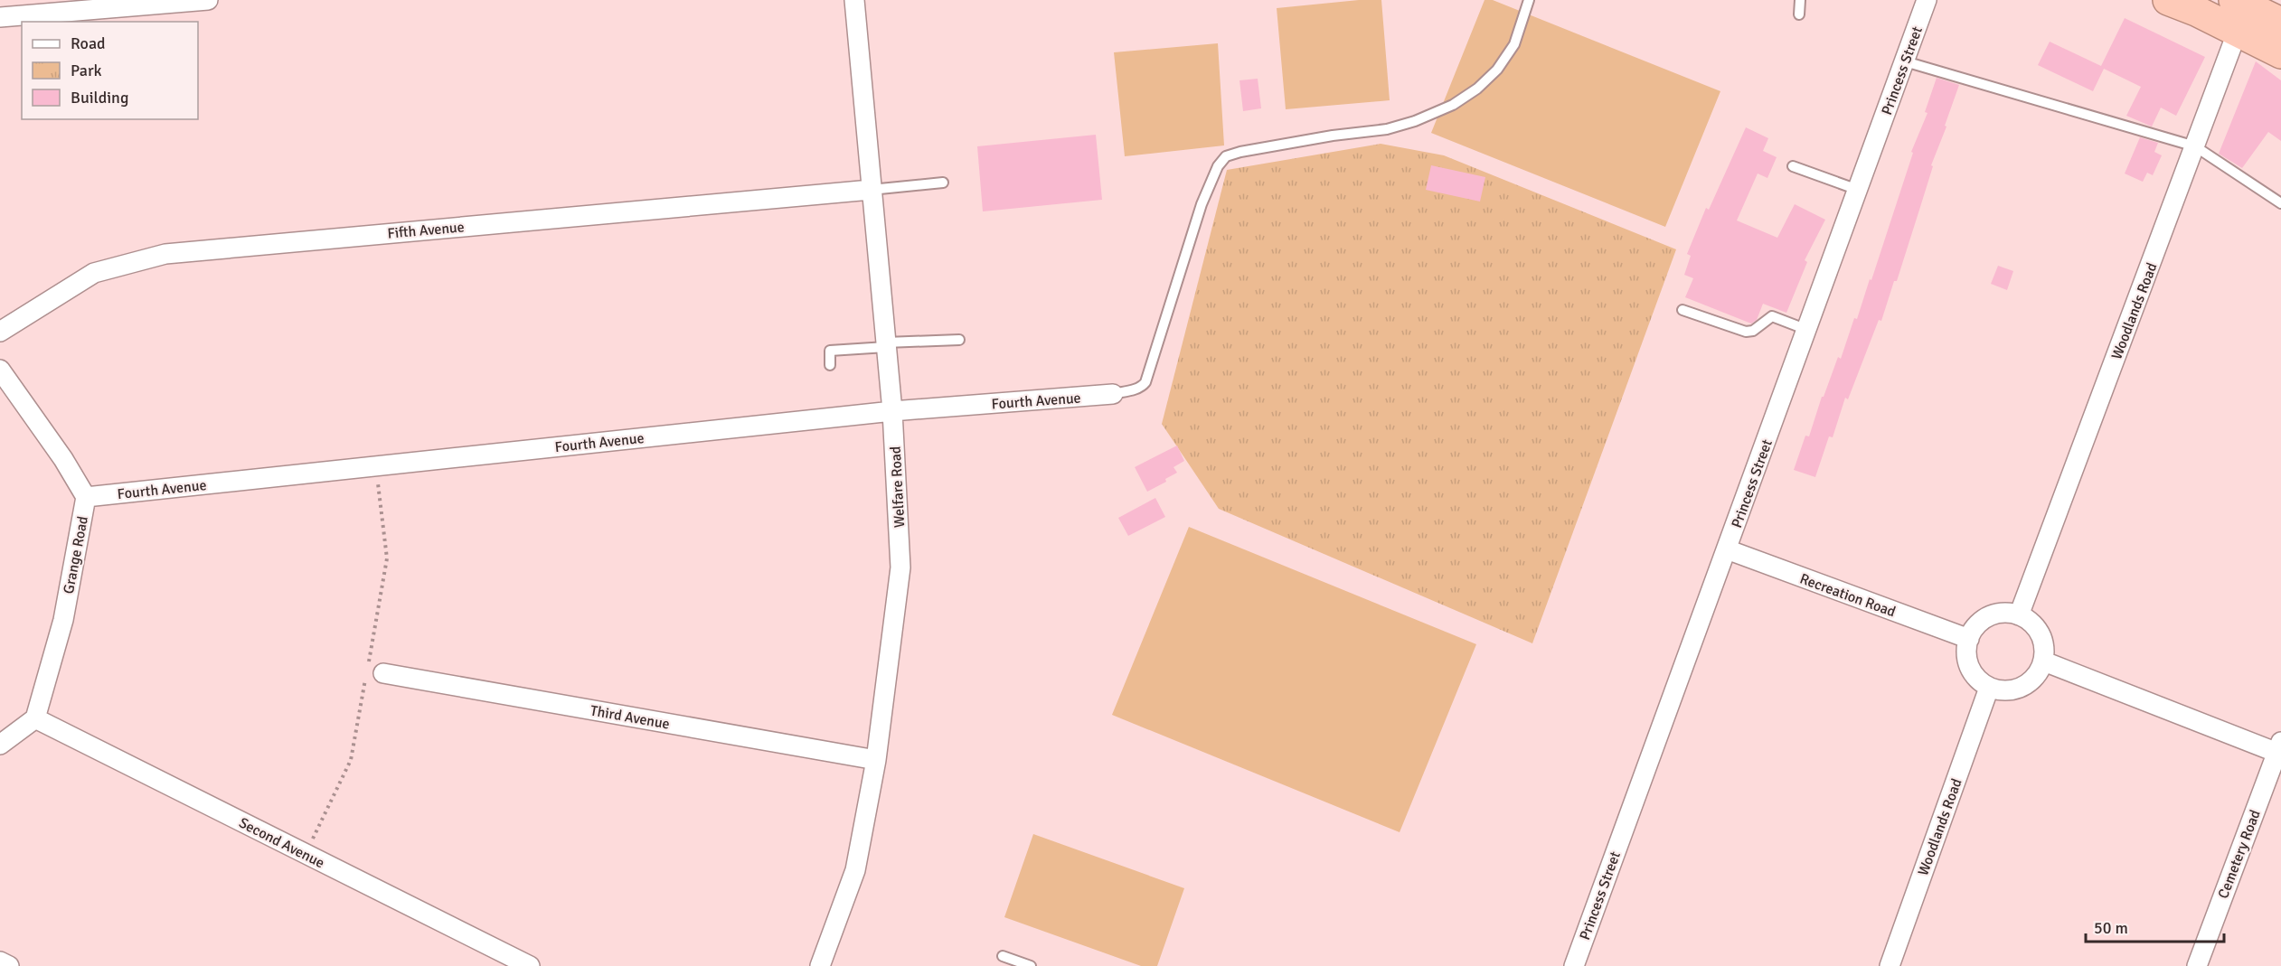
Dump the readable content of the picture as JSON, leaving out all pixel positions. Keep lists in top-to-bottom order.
{
  "streets": {
    "street": [
      "Princess Street",
      "Fifth Avenue",
      "Woodlands Road",
      "Fourth Avenue",
      "Welfare Road",
      "Grange Road",
      "Recreation Road",
      "Third Avenue",
      "Second Avenue",
      "Cemetery Road"
    ]
  },
  "crossings": [
    ["Princess Street", "Recreation Road"],
    ["Fifth Avenue", "Welfare Road"],
    ["Woodlands Road", "Recreation Road"],
    ["Fourth Avenue", "Welfare Road"],
    ["Fourth Avenue", "Grange Road"],
    ["Welfare Road", "Third Avenue"],
    ["Grange Road", "Second Avenue"]
  ],
  "legend": ["Road", "Park", "Building"],
  "scale_bar": "50 m"
}
